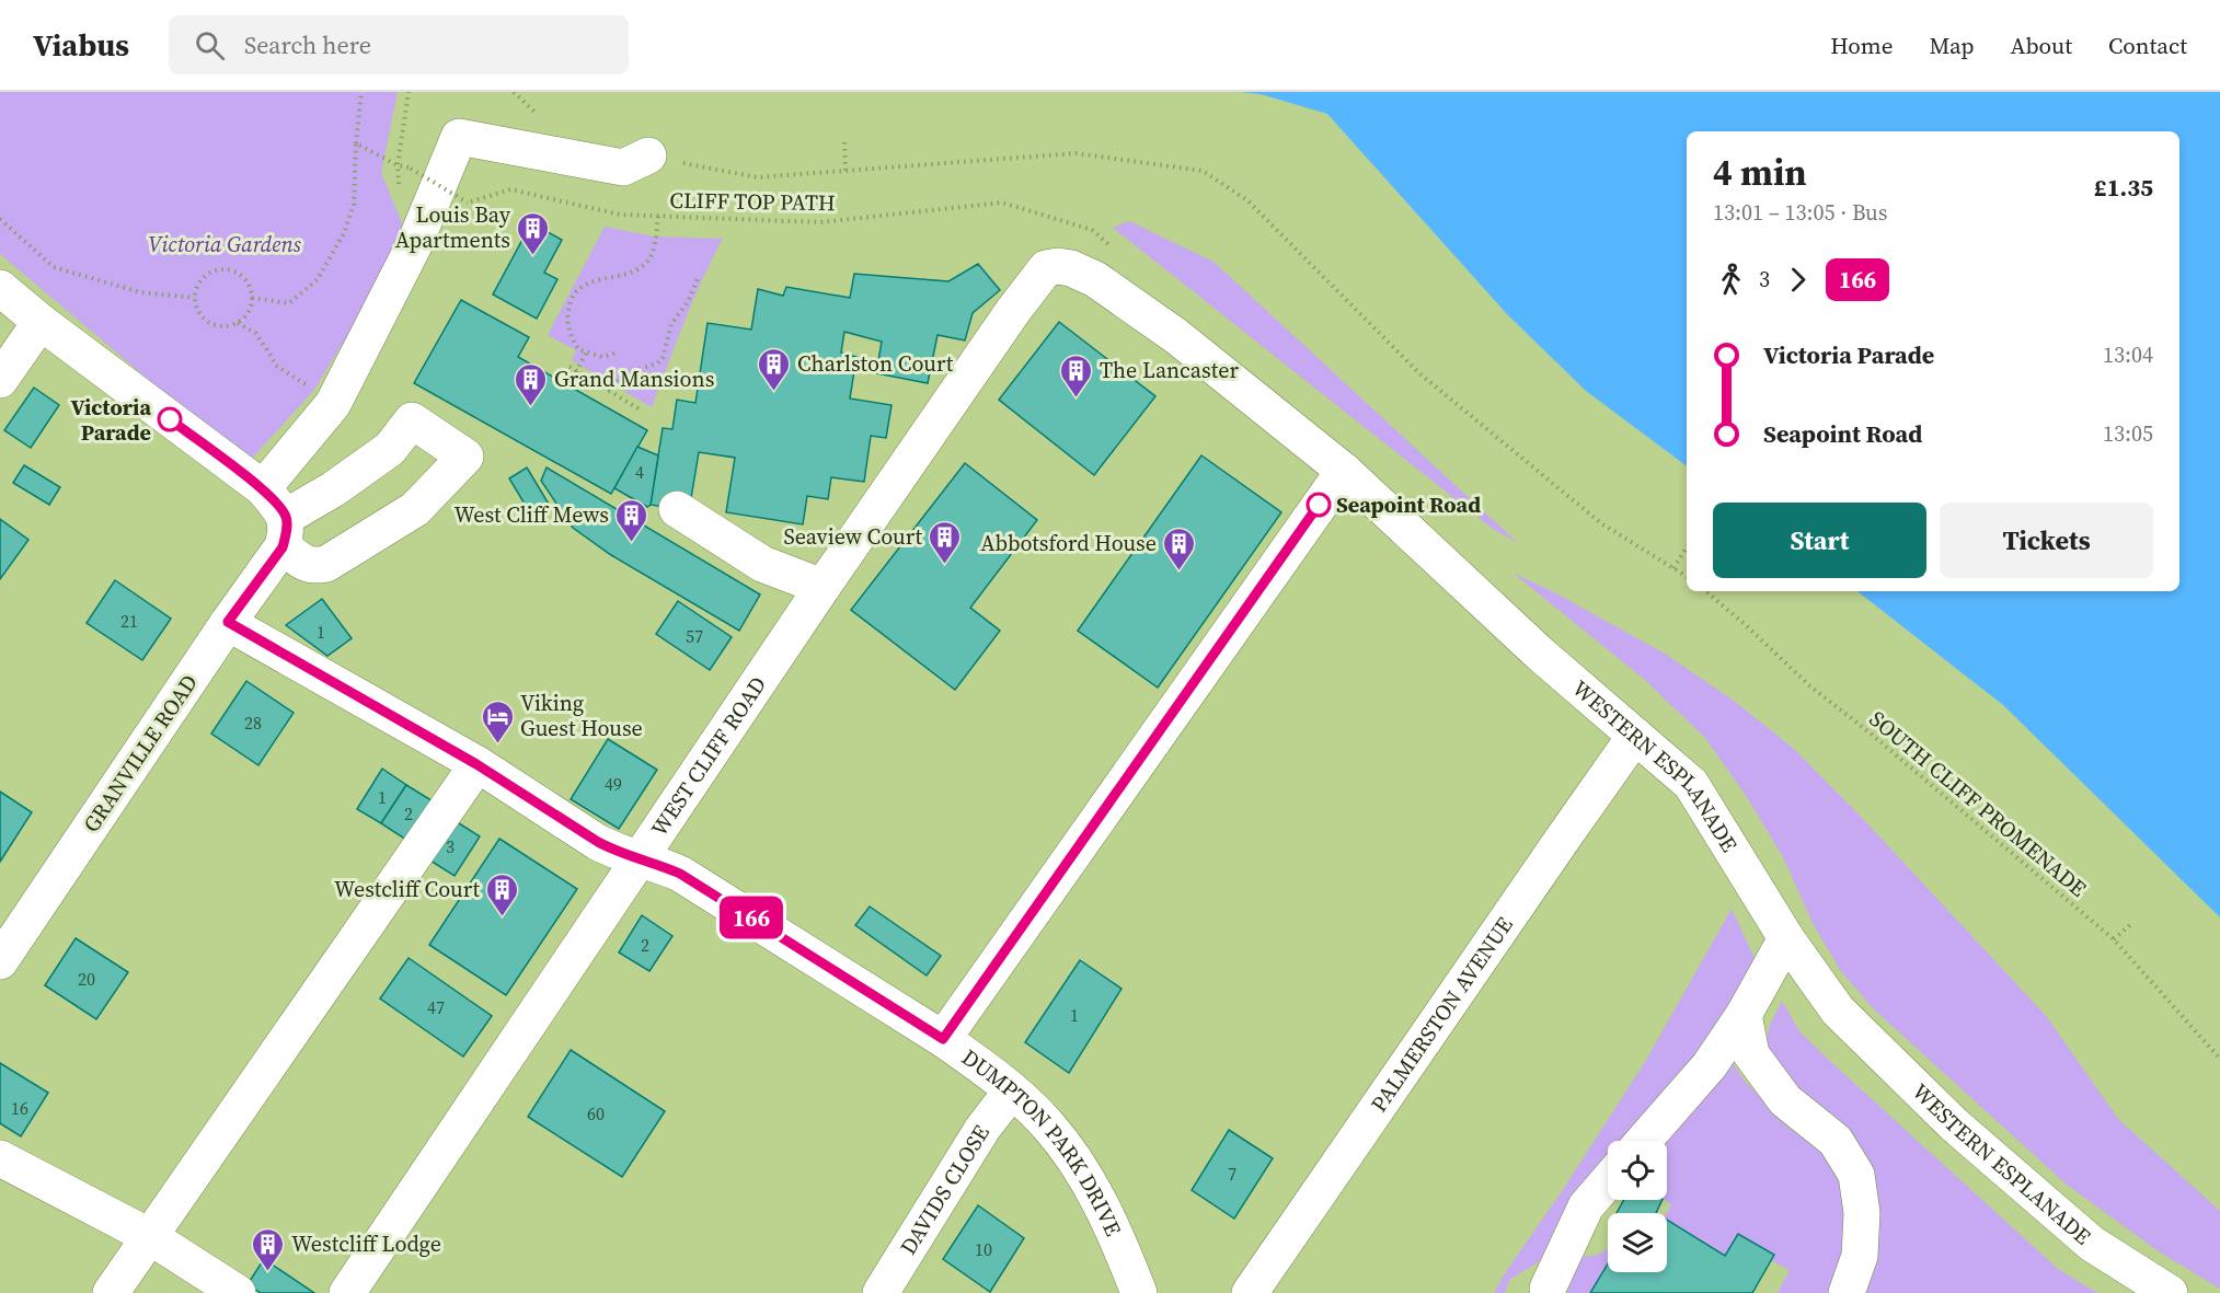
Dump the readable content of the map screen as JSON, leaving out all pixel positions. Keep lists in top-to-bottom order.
{
  "streets": {
    "street": [
      "GRANVILLE ROAD",
      "WEST CLIFF ROAD",
      "WESTERN ESPLANADE",
      "PALMERSTON AVENUE",
      "DUMPTON PARK DRIVE",
      "DAVIDS CLOSE"
    ],
    "path": ["CLIFF TOP PATH", "SOUTH CLIFF PROMENADE"]
  },
  "crossings": [
    ["GRANVILLE ROAD", "DUMPTON PARK DRIVE"],
    ["WEST CLIFF ROAD", "WESTERN ESPLANADE"],
    ["WEST CLIFF ROAD", "DUMPTON PARK DRIVE"],
    ["WESTERN ESPLANADE", "PALMERSTON AVENUE"],
    ["DUMPTON PARK DRIVE", "DAVIDS CLOSE"]
  ],
  "parks": ["Victoria Gardens"],
  "places": {
    "building": [
      "Louis Bay Apartments",
      "Charlston Court",
      "The Lancaster",
      "Grand Mansions",
      "West Cliff Mews",
      "Seaview Court",
      "Abbotsford House",
      "Westcliff Court",
      "Westcliff Lodge"
    ],
    "other": ["Victoria Parade", "Seapoint Road"],
    "hotel": ["Viking Guest House"]
  },
  "lines": ["bus line 166"],
  "house_numbers": [
    "4",
    "21",
    "1",
    "57",
    "28",
    "49",
    "1",
    "2",
    "3",
    "2",
    "20",
    "47",
    "1",
    "16",
    "60",
    "7",
    "10"
  ],
  "page": {
    "header": "Viabus",
    "search": "Search here",
    "nav": [
      "Home",
      "Map",
      "About",
      "Contact"
    ],
    "on_map": "166",
    "heading": ["4 min", "13:01 – 13:05 · Bus", "£1.35"],
    "legs": ["3", "166"],
    "list": [
      {
        "name": "Victoria Parade",
        "value": "13:04"
      },
      {
        "name": "Seapoint Road",
        "value": "13:05"
      }
    ],
    "buttons": ["Start", "Tickets"]
  }
}
